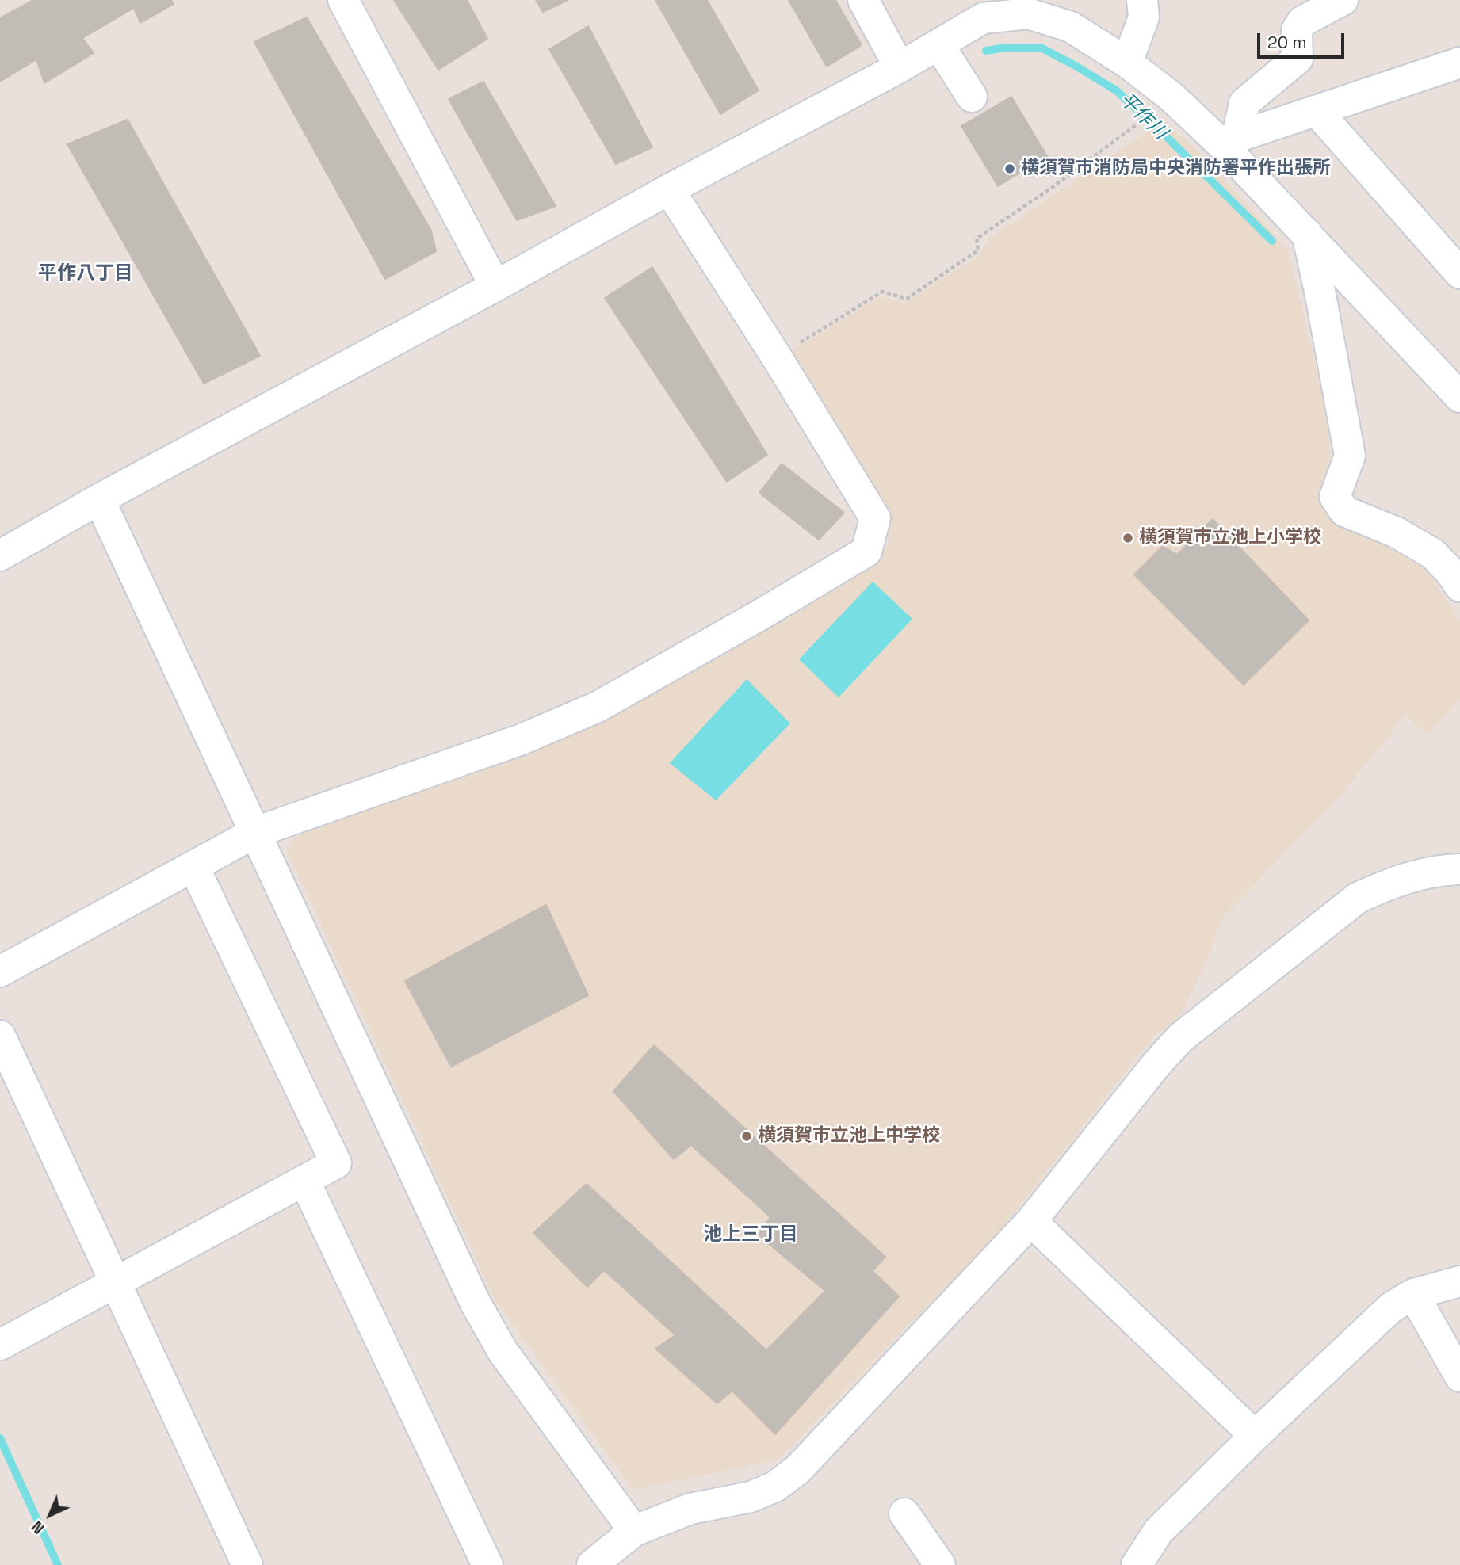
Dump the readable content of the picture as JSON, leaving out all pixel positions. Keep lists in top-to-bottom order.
{
  "districts": ["平作八丁目", "池上三丁目"],
  "water": ["平作川"],
  "places": ["横須賀市消防局中央消防署平作出張所", "横須賀市立池上小学校", "横須賀市立池上中学校"],
  "scale_bar": "20 m",
  "north": "bottom left"
}
